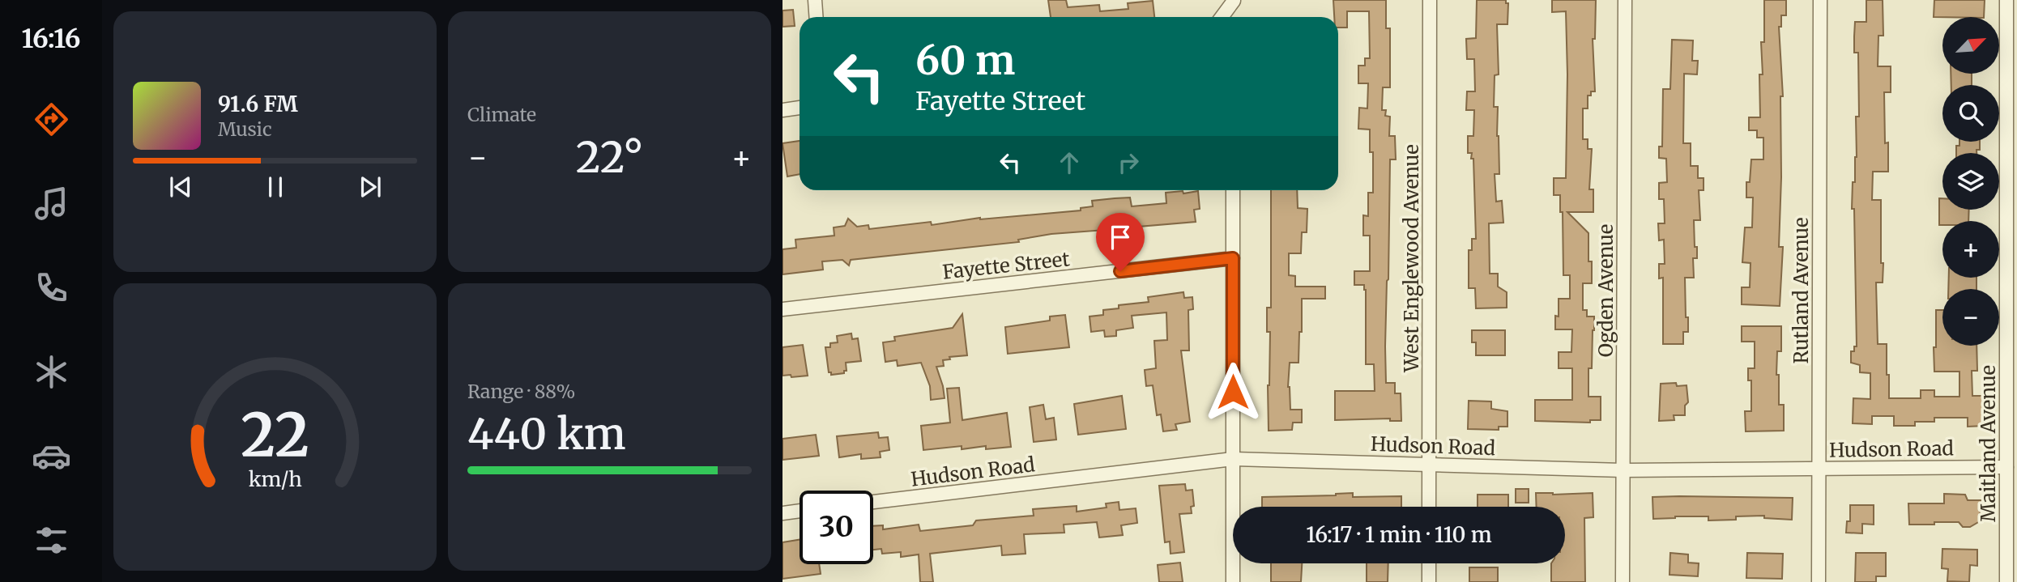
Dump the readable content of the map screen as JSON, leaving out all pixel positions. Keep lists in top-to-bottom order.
{
  "streets": {
    "street": [
      "West Englewood Avenue",
      "Fayette Street",
      "Ogden Avenue",
      "Rutland Avenue",
      "Maitland Avenue",
      "Hudson Road"
    ]
  },
  "crossings": [
    ["West Englewood Avenue", "Hudson Road"],
    ["Ogden Avenue", "Hudson Road"],
    ["Rutland Avenue", "Hudson Road"],
    ["Maitland Avenue", "Hudson Road"]
  ],
  "north": "top right",
  "page": {
    "tabs": "16:16",
    "tile": [
      "Climate",
      ["Range · 88%", "440 km"]
    ],
    "map_buttons": ["+", "−"],
    "turn": ["60 m", "Fayette Street"],
    "song": ["91.6 FM", "Music"],
    "heat": ["−", "22°", "+"],
    "limit": "30",
    "trip": "16:17 · 1 min · 110 m",
    "gauge": ["22", "km/h"]
  }
}
